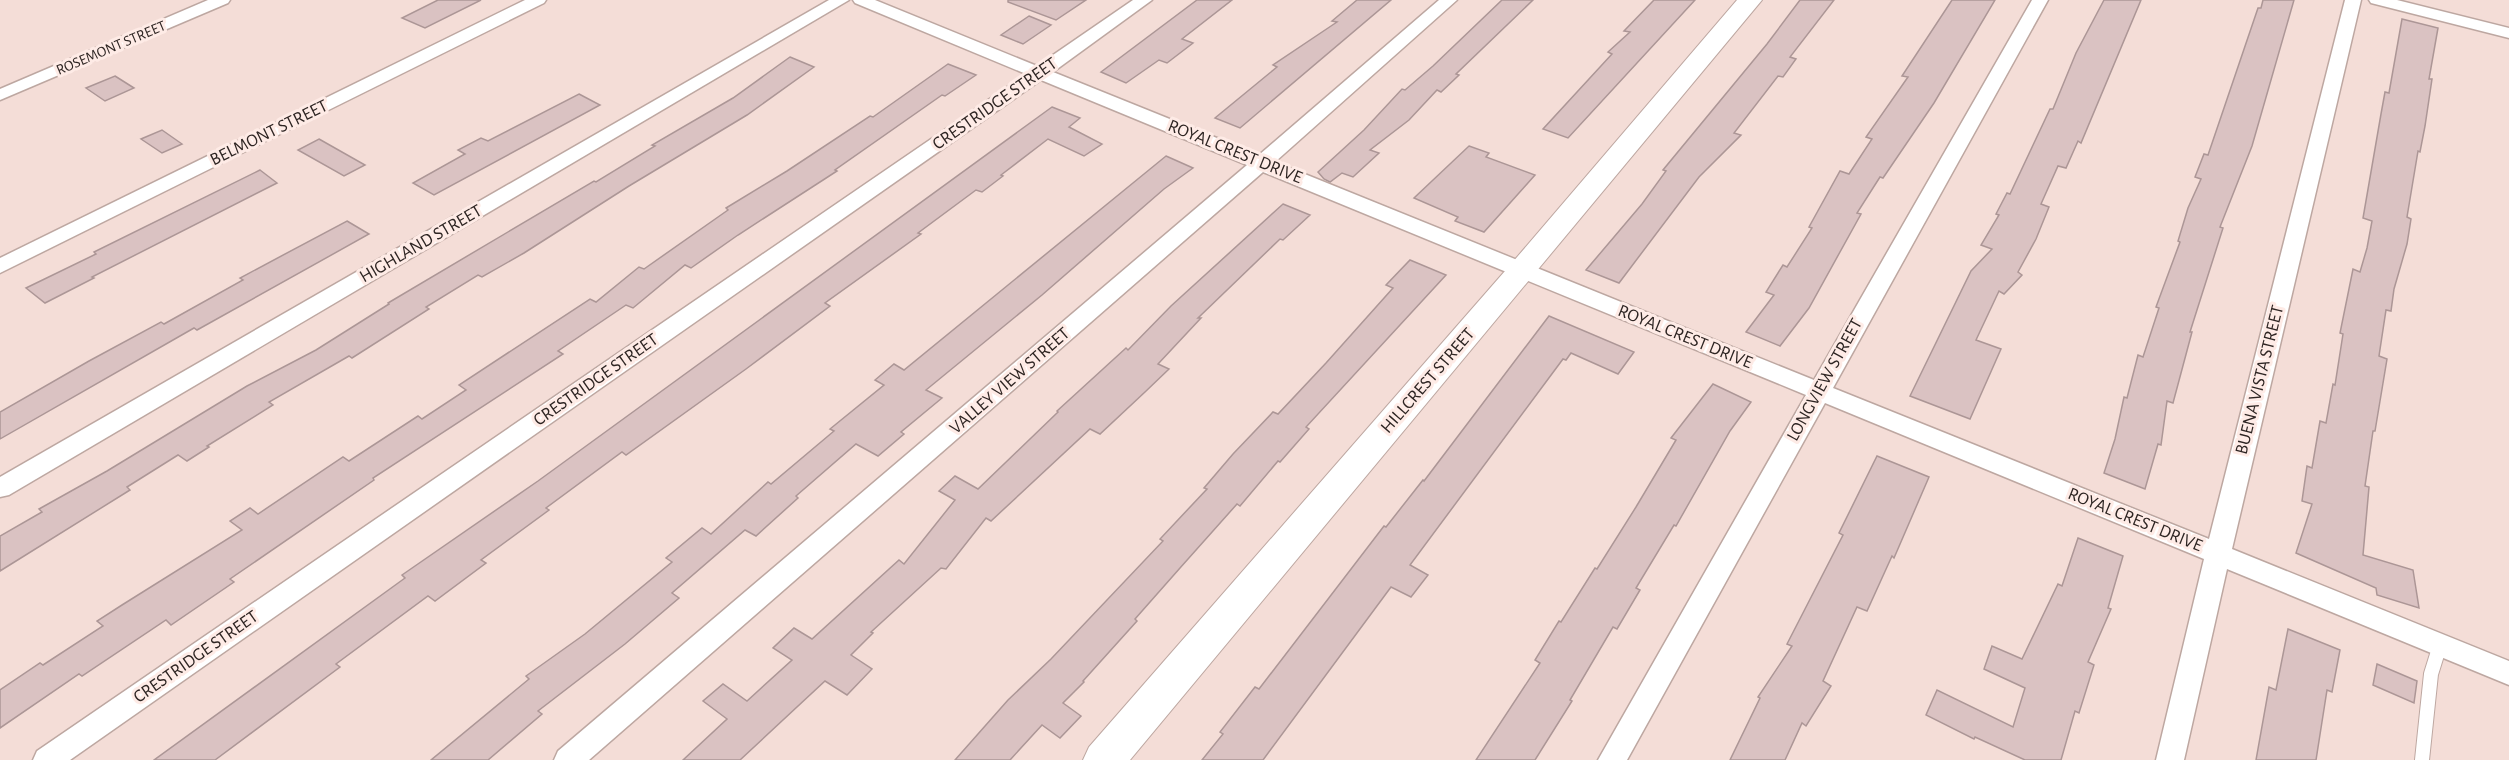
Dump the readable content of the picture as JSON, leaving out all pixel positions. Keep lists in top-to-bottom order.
{
  "streets": {
    "street": [
      "ROSEMONT STREET",
      "CRESTRIDGE STREET",
      "BELMONT STREET",
      "ROYAL CREST DRIVE",
      "HIGHLAND STREET",
      "LONGVIEW STREET",
      "BUENA VISTA STREET",
      "VALLEY VIEW STREET",
      "HILLCREST STREET"
    ]
  },
  "crossings": [
    ["CRESTRIDGE STREET", "ROYAL CREST DRIVE"],
    ["ROYAL CREST DRIVE", "LONGVIEW STREET"],
    ["ROYAL CREST DRIVE", "BUENA VISTA STREET"],
    ["ROYAL CREST DRIVE", "VALLEY VIEW STREET"],
    ["ROYAL CREST DRIVE", "HILLCREST STREET"]
  ]
}
